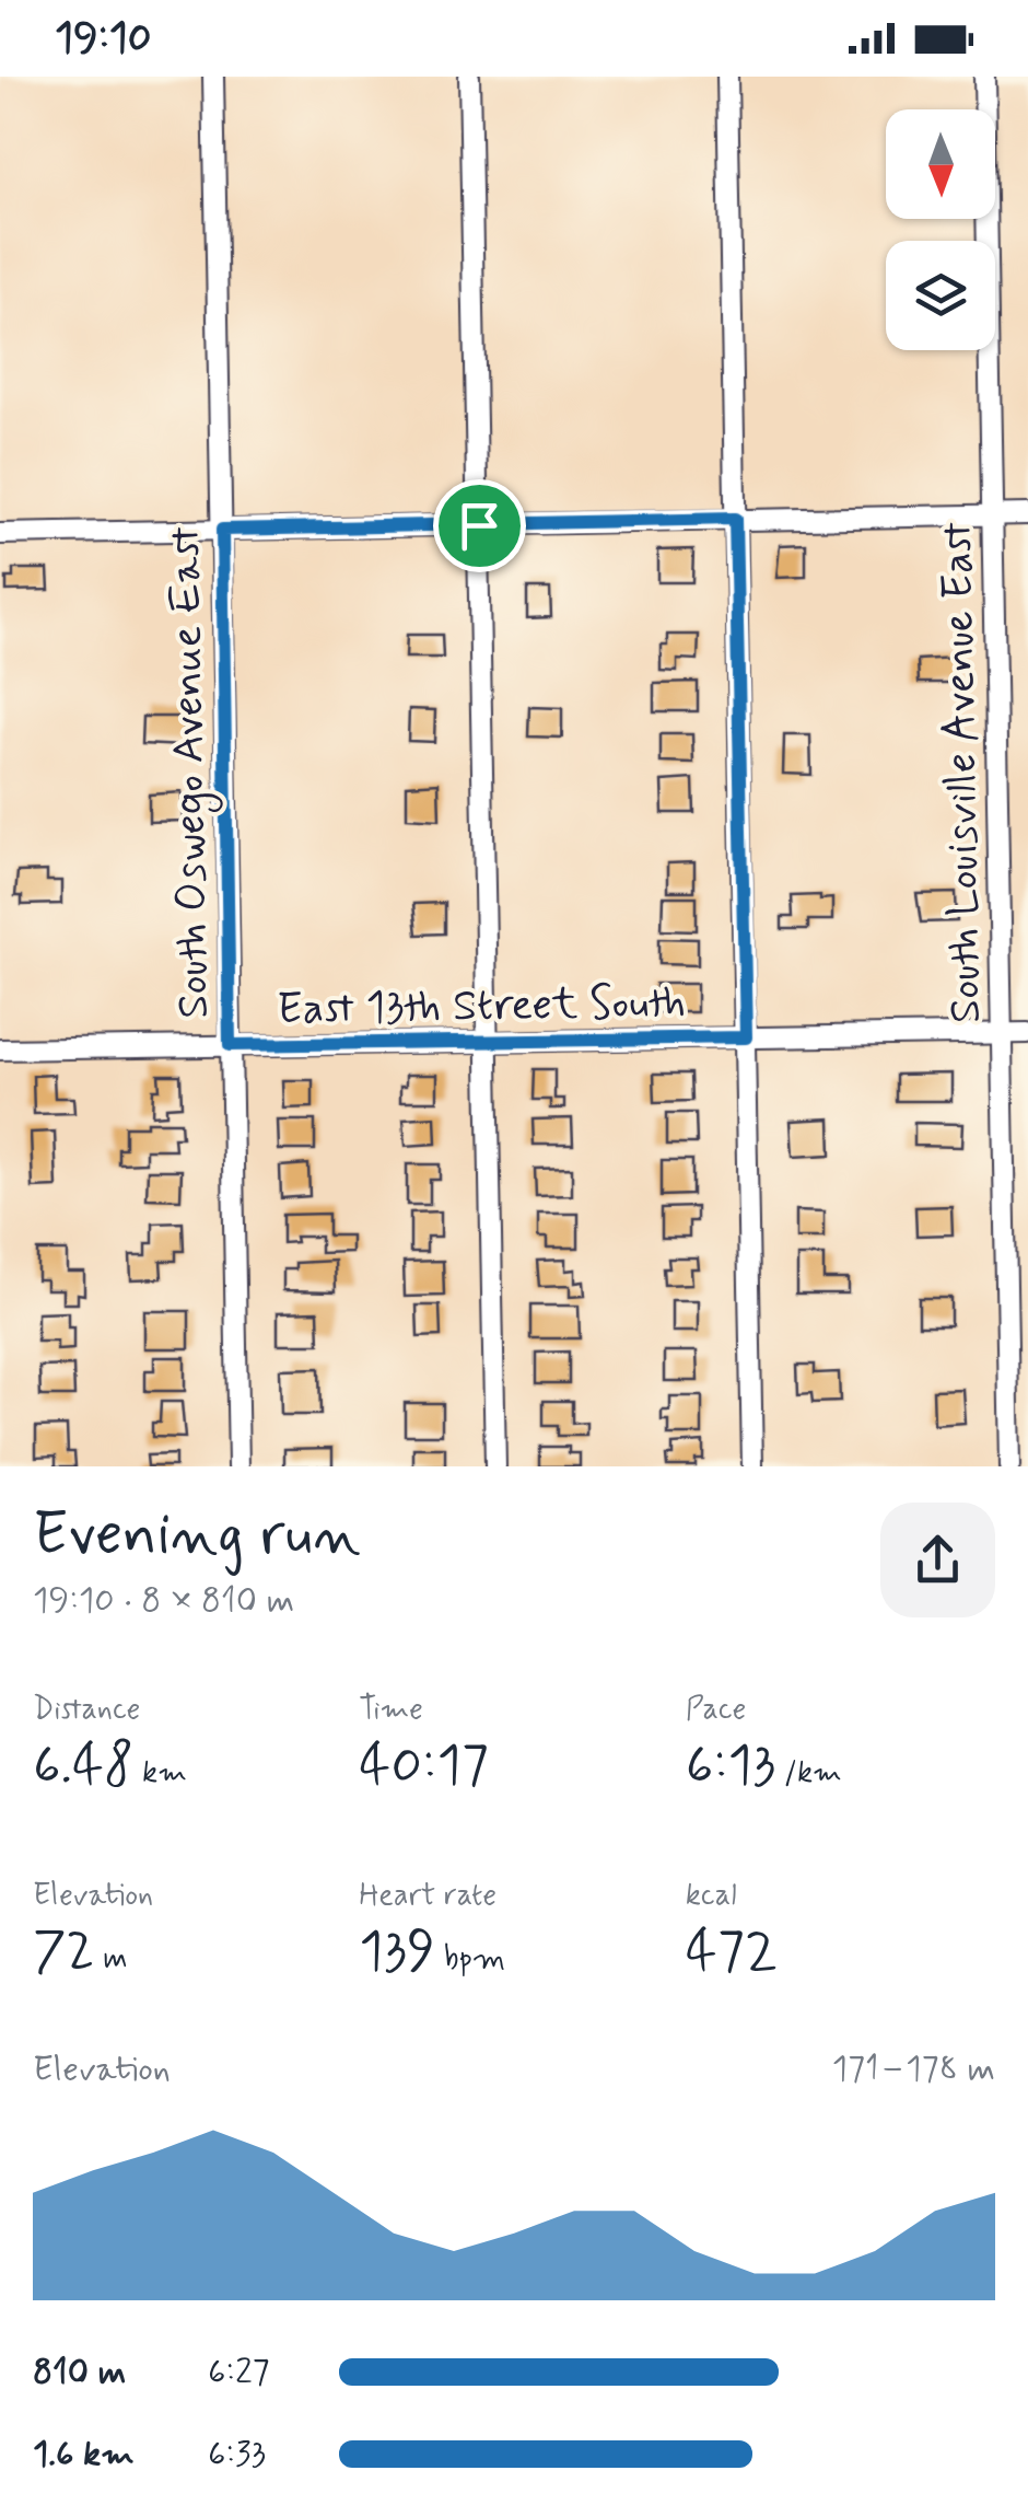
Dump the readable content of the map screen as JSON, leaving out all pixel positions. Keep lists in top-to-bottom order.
{
  "streets": {
    "street": ["South Oswego Avenue East", "South Louisville Avenue East", "East 13th Street South"]
  },
  "crossings": [
    ["South Oswego Avenue East", "East 13th Street South"],
    ["South Louisville Avenue East", "East 13th Street South"]
  ],
  "north": "bottom",
  "page": {
    "status": "19:10",
    "heading": ["Evening run", "19:10 · 8 × 810 m"],
    "stats": [
      ["Distance", "6.48 km"],
      ["Time", "40:17"],
      ["Pace", "6:13 /km"],
      ["Elevation", "72 m"],
      ["Heart rate", "139 bpm"],
      ["kcal", "472"]
    ],
    "chart": ["Elevation", "171–178 m"],
    "list": [
      {
        "name": "810 m",
        "note": "6:27"
      },
      {
        "name": "1.6 km",
        "note": "6:33"
      }
    ]
  }
}
